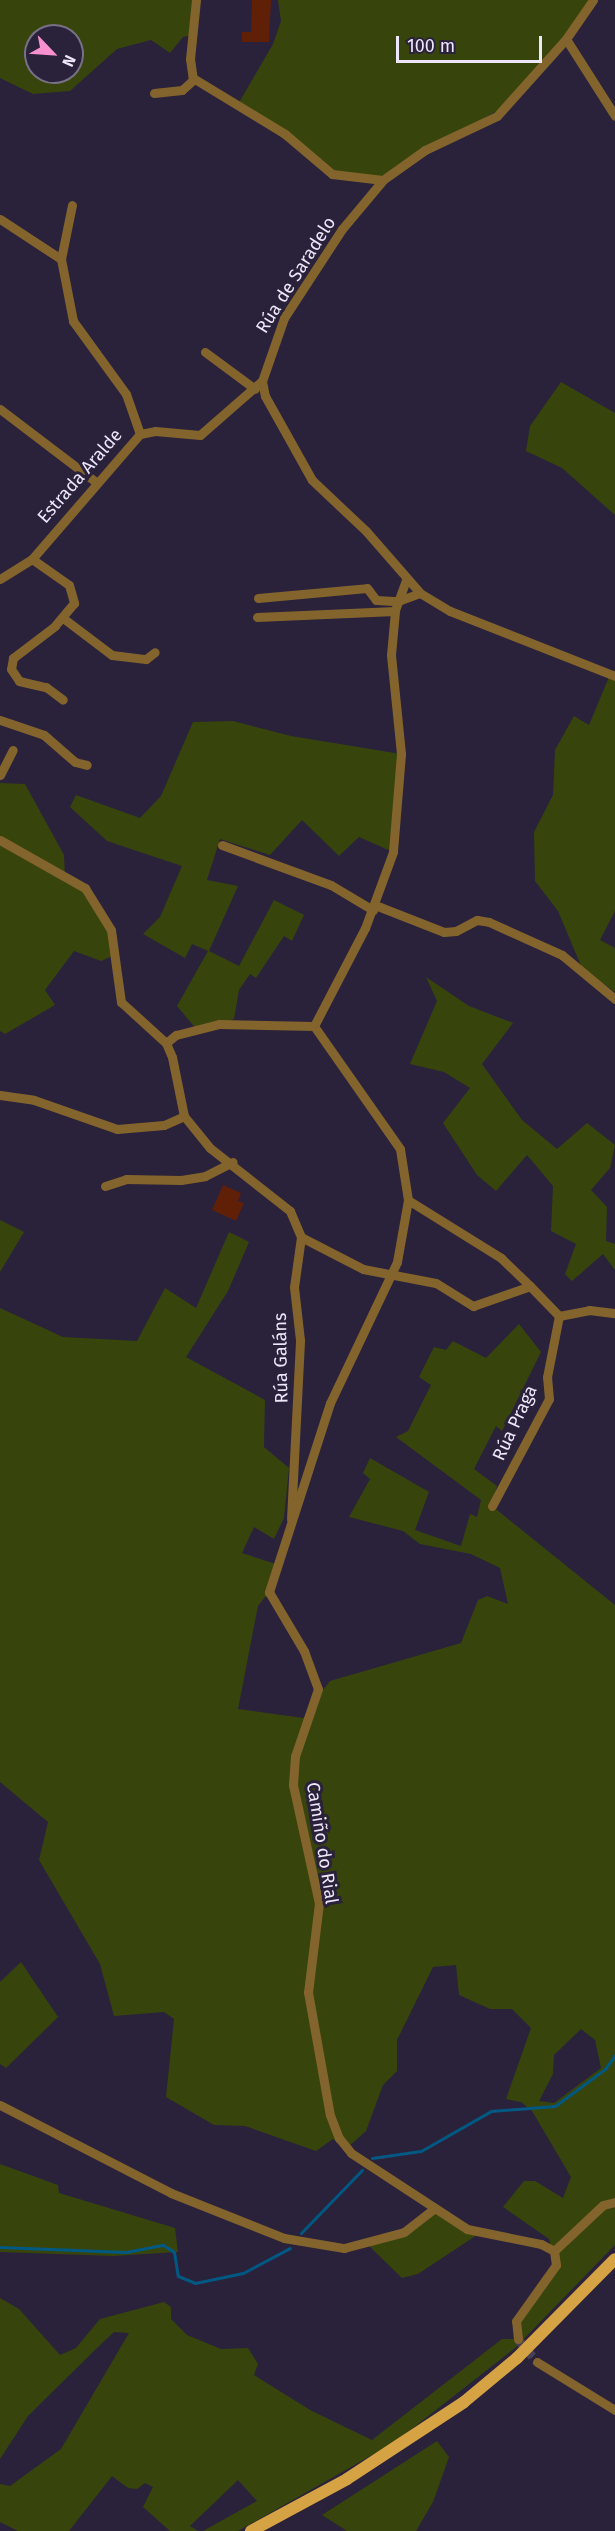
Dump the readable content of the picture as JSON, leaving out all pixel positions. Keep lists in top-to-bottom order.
{
  "streets": {
    "street": [
      "Rúa de Saradelo",
      "Estrada Aralde",
      "Rúa Galáns",
      "Rúa Praga",
      "Camiño do Rial"
    ]
  },
  "crossings": [
    ["Rúa de Saradelo", "Estrada Aralde"],
    ["Rúa Galáns", "Camiño do Rial"]
  ],
  "scale_bar": "100 m",
  "north": "bottom right"
}
